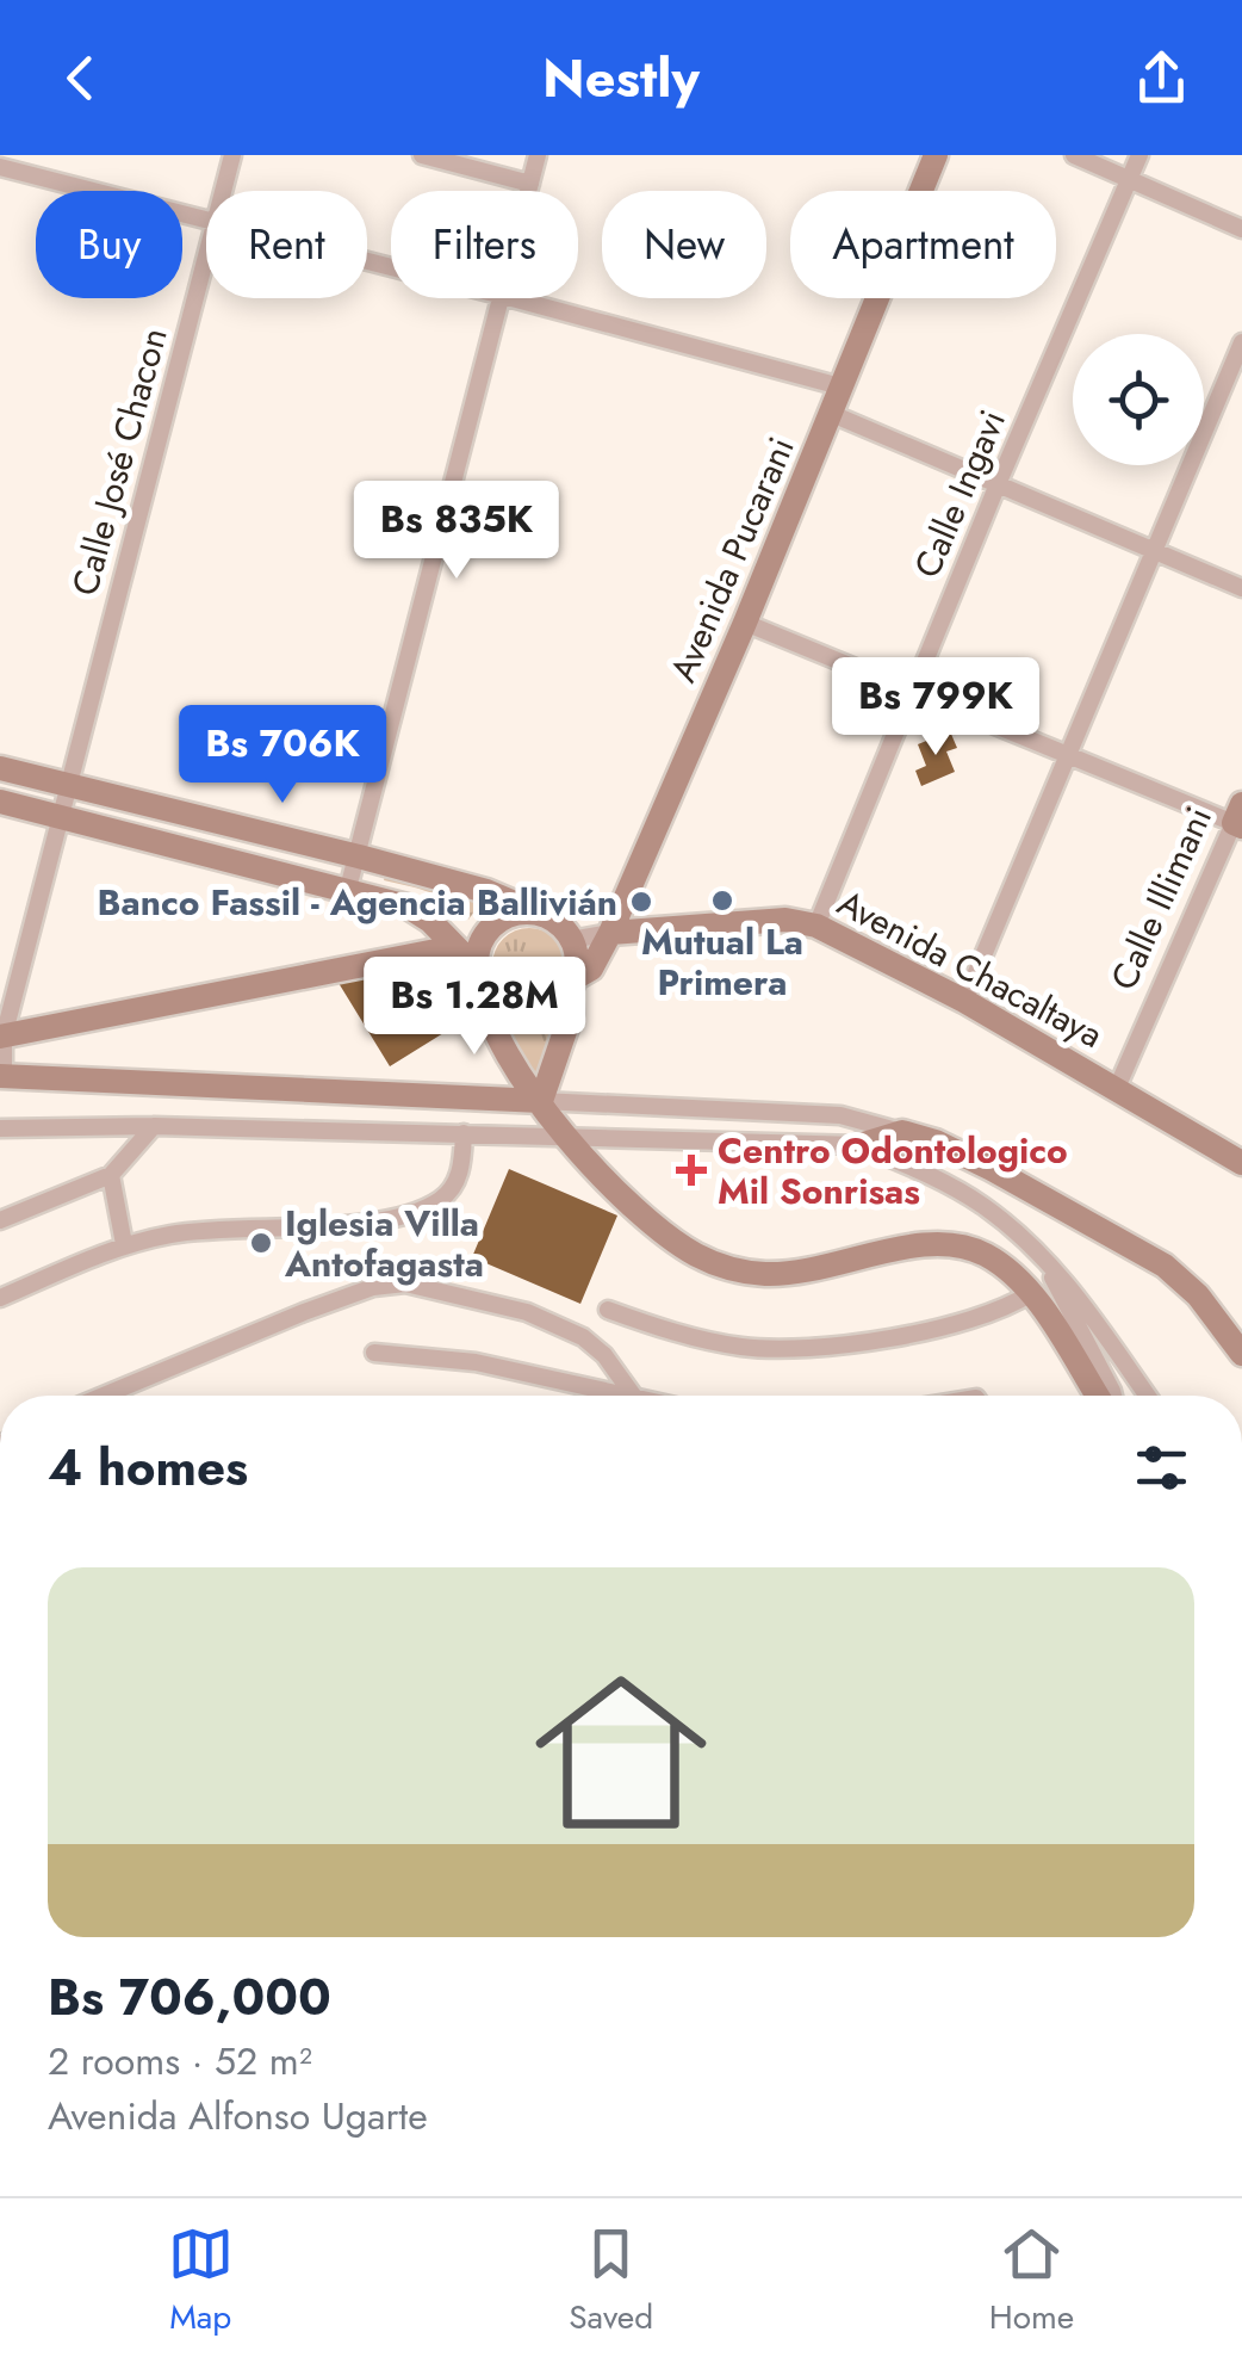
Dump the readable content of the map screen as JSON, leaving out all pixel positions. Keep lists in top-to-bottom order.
{
  "streets": {
    "street": [
      "Calle José Chacon",
      "Calle Ingavi",
      "Avenida Pucarani",
      "Calle Illimani",
      "Avenida Chacaltaya"
    ]
  },
  "crossings": [
    ["Calle Ingavi", "Avenida Chacaltaya"],
    ["Avenida Pucarani", "Avenida Chacaltaya"],
    ["Calle Illimani", "Avenida Chacaltaya"]
  ],
  "places": {
    "other": ["Mutual La Primera", "Banco Fassil - Agencia Ballivián", "Iglesia Villa Antofagasta"],
    "health": ["Centro Odontologico Mil Sonrisas"]
  },
  "page": {
    "header": "Nestly",
    "chip": [
      "Buy",
      "Rent",
      "Filters",
      "New",
      "Apartment"
    ],
    "price": [
      "Bs 835K",
      "Bs 799K",
      "Bs 706K",
      "Bs 1.28M"
    ],
    "heading": "4 homes",
    "list": [
      {
        "name": "Bs 706,000",
        "note": "2 rooms · 52 m² · Avenida Alfonso Ugarte"
      }
    ],
    "tabs": ["Map", "Saved", "Home"]
  }
}
